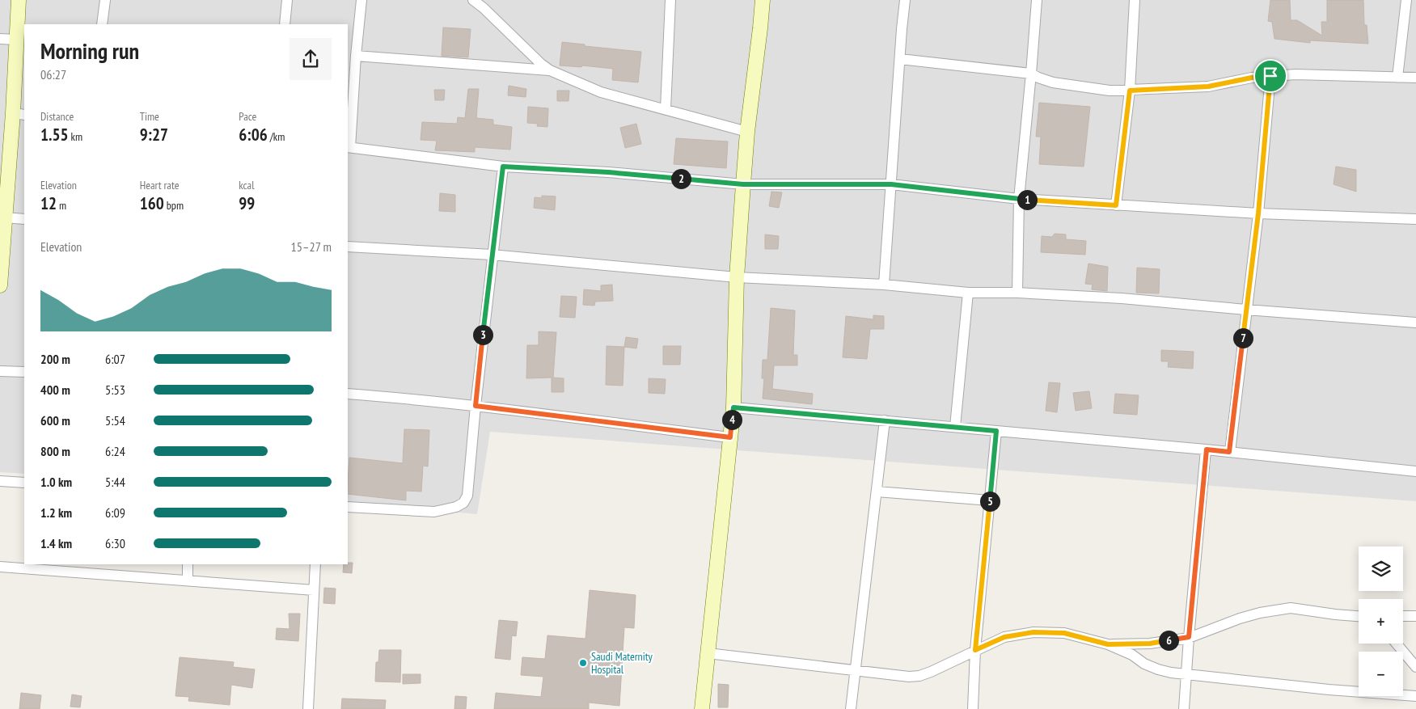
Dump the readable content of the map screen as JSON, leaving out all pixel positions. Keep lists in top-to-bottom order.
{
  "places": ["Saudi Maternity Hospital"],
  "page": {
    "heading": ["Morning run", "06:27"],
    "stats": [
      ["Distance", "1.55 km"],
      ["Time", "9:27"],
      ["Pace", "6:06 /km"],
      ["Elevation", "12 m"],
      ["Heart rate", "160 bpm"],
      ["kcal", "99"]
    ],
    "pins": [
      "2",
      "1",
      "3",
      "7",
      "4",
      "5",
      "6"
    ],
    "chart": ["Elevation", "15–27 m"],
    "list": [
      {
        "name": "200 m",
        "note": "6:07"
      },
      {
        "name": "400 m",
        "note": "5:53"
      },
      {
        "name": "600 m",
        "note": "5:54"
      },
      {
        "name": "800 m",
        "note": "6:24"
      },
      {
        "name": "1.0 km",
        "note": "5:44"
      },
      {
        "name": "1.2 km",
        "note": "6:09"
      },
      {
        "name": "1.4 km",
        "note": "6:30"
      }
    ],
    "map_buttons": ["+", "−"]
  }
}
